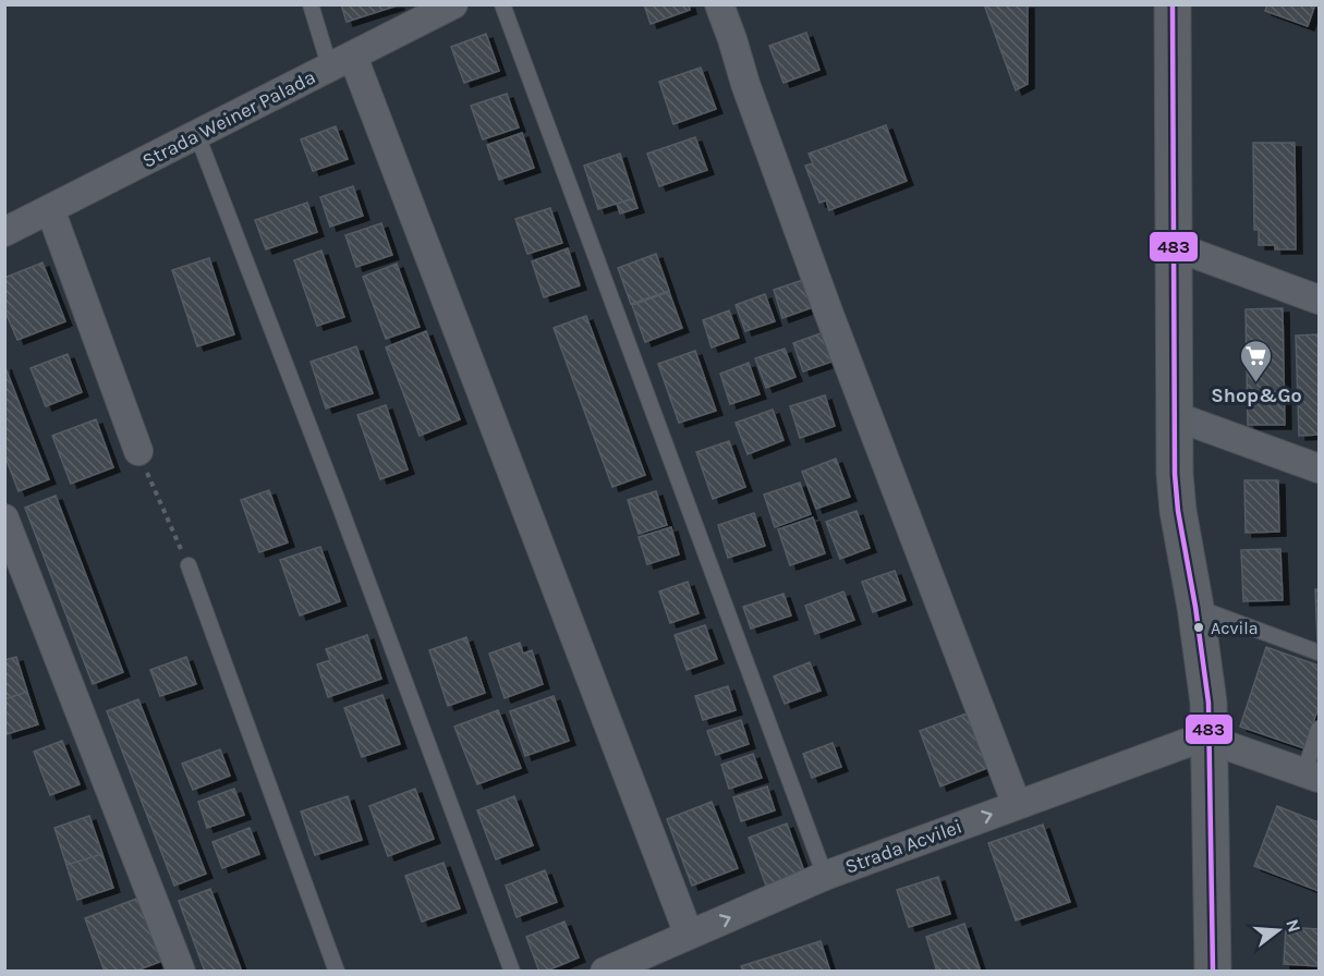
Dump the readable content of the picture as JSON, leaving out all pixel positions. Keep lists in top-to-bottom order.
{
  "streets": {
    "street": ["Strada Weiner Palada", "Strada Acvilei"]
  },
  "one_way": ["Strada Acvilei"],
  "places": {
    "supermarket": ["Shop&Go"],
    "other": ["Acvila"]
  },
  "lines": ["transit line 483"],
  "north": "right"
}
